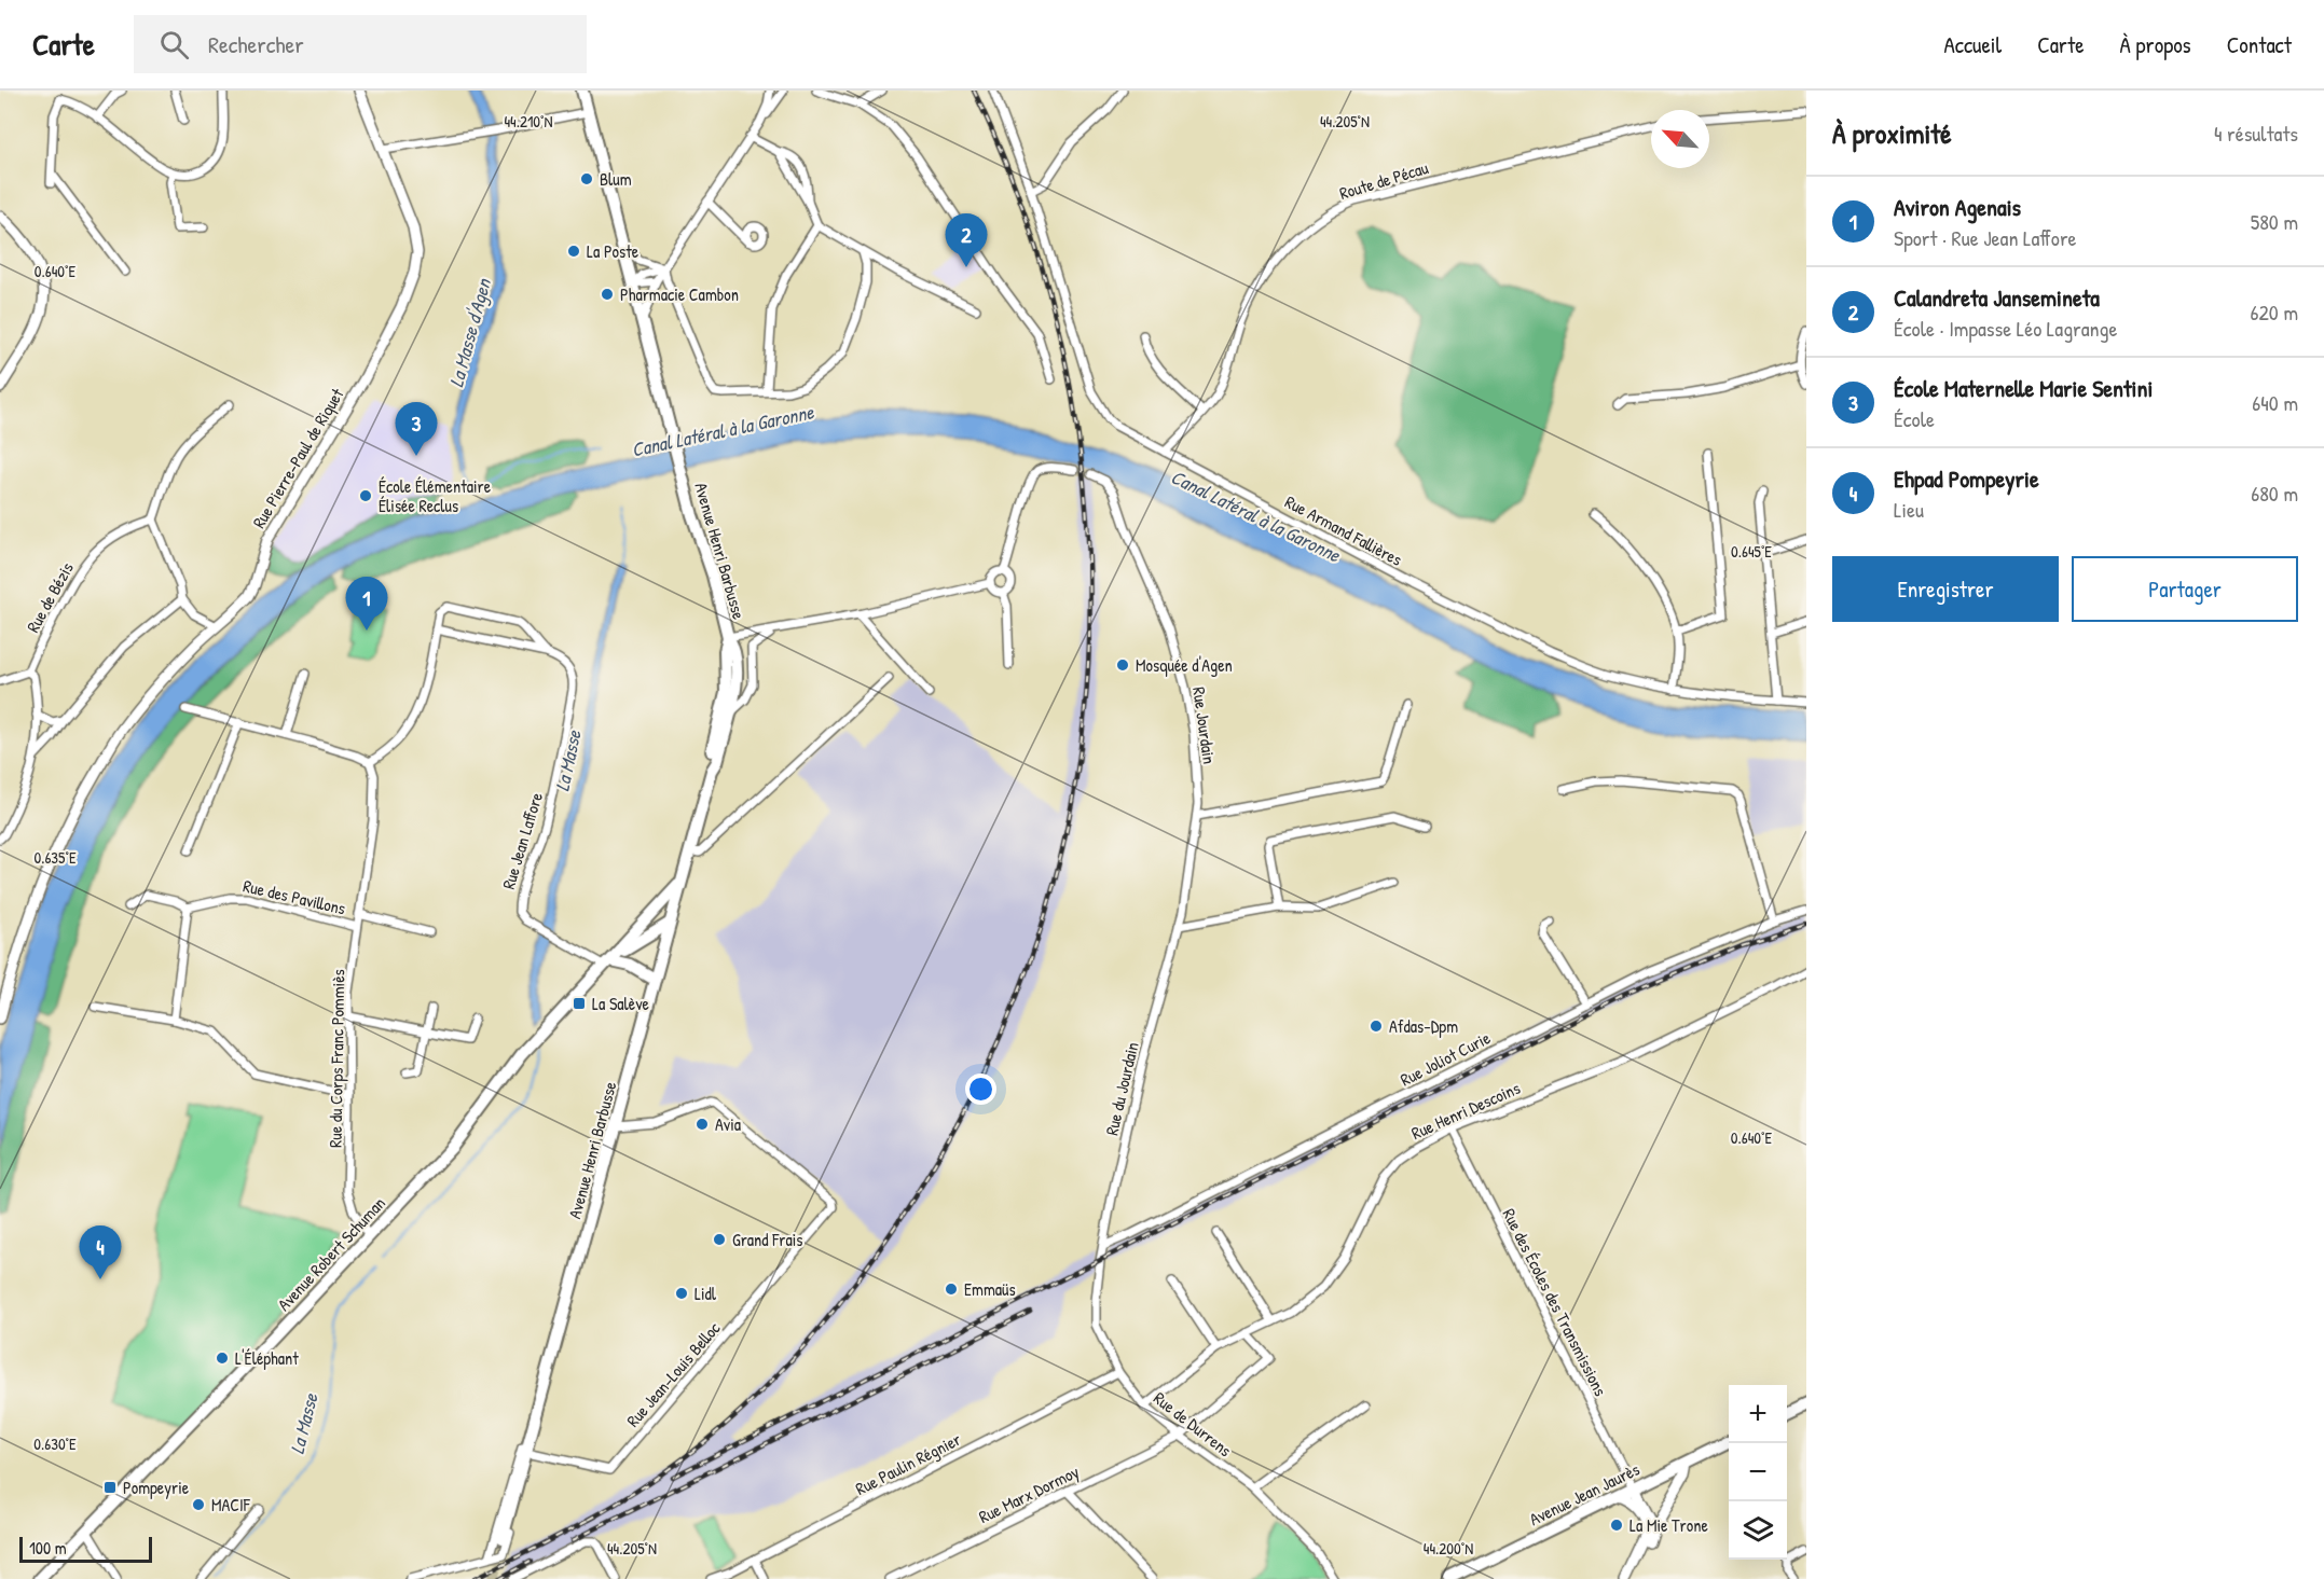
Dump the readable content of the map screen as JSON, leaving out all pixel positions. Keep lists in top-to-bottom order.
{
  "streets": {
    "main road": ["Avenue Henri Barbusse", "Avenue Robert Schuman", "Avenue Jean Jaurès"],
    "street": [
      "Route de Pécau",
      "Rue Pierre-Paul de Riquet",
      "Rue Armand Fallières",
      "Rue de Bézis",
      "Rue Jourdain",
      "Rue Jean Laffore",
      "Rue des Pavillons",
      "Rue du Corps Franc Pommiès",
      "Rue Joliot Curie",
      "Rue du Jourdain",
      "Rue Henri Descoins",
      "Rue des Écoles des Transmissions",
      "Rue Jean-Louis Belloc",
      "Rue de Durrens",
      "Rue Paulin Régnier",
      "Rue Marx Dormoy"
    ]
  },
  "crossings": [
    ["Route de Pécau", "Rue Armand Fallières"],
    ["Avenue Henri Barbusse", "Avenue Robert Schuman"],
    ["Avenue Henri Barbusse", "Rue Jean-Louis Belloc"],
    ["Rue Jourdain", "Rue du Jourdain"],
    ["Rue Jean Laffore", "Rue du Corps Franc Pommiès"],
    ["Rue Jean Laffore", "Avenue Robert Schuman"],
    ["Rue des Pavillons", "Rue du Corps Franc Pommiès"],
    ["Rue du Corps Franc Pommiès", "Avenue Robert Schuman"],
    ["Rue Joliot Curie", "Rue du Jourdain"],
    ["Rue du Jourdain", "Rue de Durrens"],
    ["Rue Henri Descoins", "Rue des Écoles des Transmissions"],
    ["Rue Henri Descoins", "Rue de Durrens"],
    ["Rue Henri Descoins", "Rue Marx Dormoy"],
    ["Rue des Écoles des Transmissions", "Avenue Jean Jaurès"],
    ["Rue de Durrens", "Rue Paulin Régnier"],
    ["Rue de Durrens", "Rue Marx Dormoy"]
  ],
  "water": ["La Masse d'Agen", "Canal Latéral à la Garonne", "La Masse"],
  "places": {
    "other": [
      "Blum",
      "La Poste",
      "Pharmacie Cambon",
      "École Élémentaire Élisée Reclus",
      "Mosquée d'Agen",
      "Afdas-Dpm",
      "Avia",
      "Grand Frais",
      "Emmaüs",
      "Lidl",
      "L'Éléphant",
      "MACIF",
      "La Mie Trone"
    ],
    "transit": ["La Salève", "Pompeyrie"]
  },
  "scale_bar": "100 m",
  "north": "top left",
  "page": {
    "header": "Carte",
    "search": "Rechercher",
    "nav": [
      "Accueil",
      "Carte",
      "À propos",
      "Contact"
    ],
    "heading": ["À proximité", "4 résultats"],
    "list": [
      {
        "mark": "1",
        "name": "Aviron Agenais",
        "note": "Sport · Rue Jean Laffore",
        "value": "580 m"
      },
      {
        "mark": "2",
        "name": "Calandreta Jansemineta",
        "note": "École · Impasse Léo Lagrange",
        "value": "620 m"
      },
      {
        "mark": "3",
        "name": "École Maternelle Marie Sentini",
        "note": "École",
        "value": "640 m"
      },
      {
        "mark": "4",
        "name": "Ehpad Pompeyrie",
        "note": "Lieu",
        "value": "680 m"
      }
    ],
    "pins": [
      "2",
      "3",
      "1",
      "4"
    ],
    "buttons": ["Enregistrer", "Partager"],
    "map_buttons": ["+", "−"],
    "scale": "100 m"
  },
  "coordinates": [
    "44.210°N",
    "44.205°N",
    "0.640°E",
    "0.645°E",
    "0.635°E",
    "0.630°E",
    "44.200°N"
  ]
}
